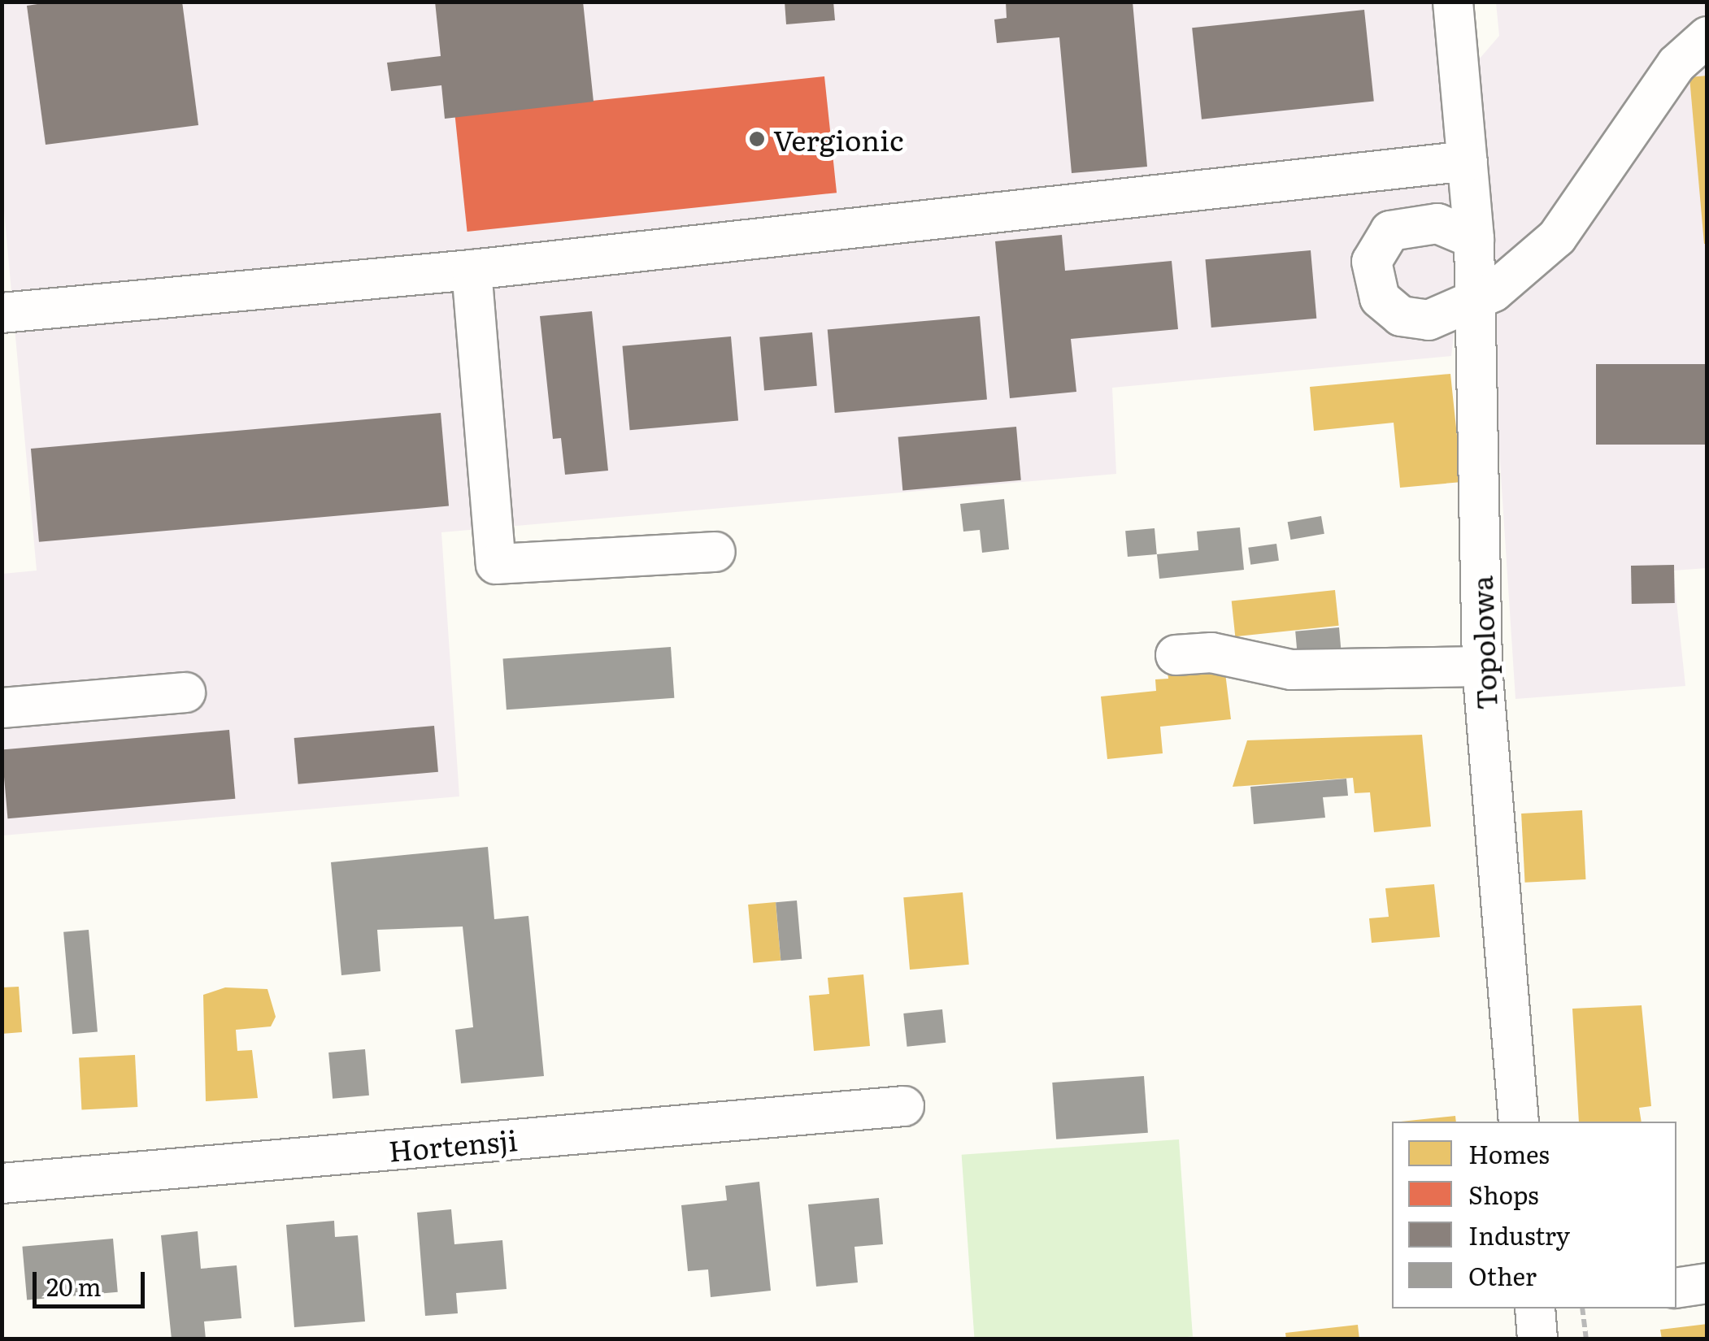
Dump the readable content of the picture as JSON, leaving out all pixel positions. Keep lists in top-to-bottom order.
{
  "streets": {
    "street": ["Topolowa", "Hortensji"]
  },
  "places": ["Vergionic"],
  "legend": [
    "Homes",
    "Shops",
    "Industry",
    "Other"
  ],
  "scale_bar": "20 m"
}
